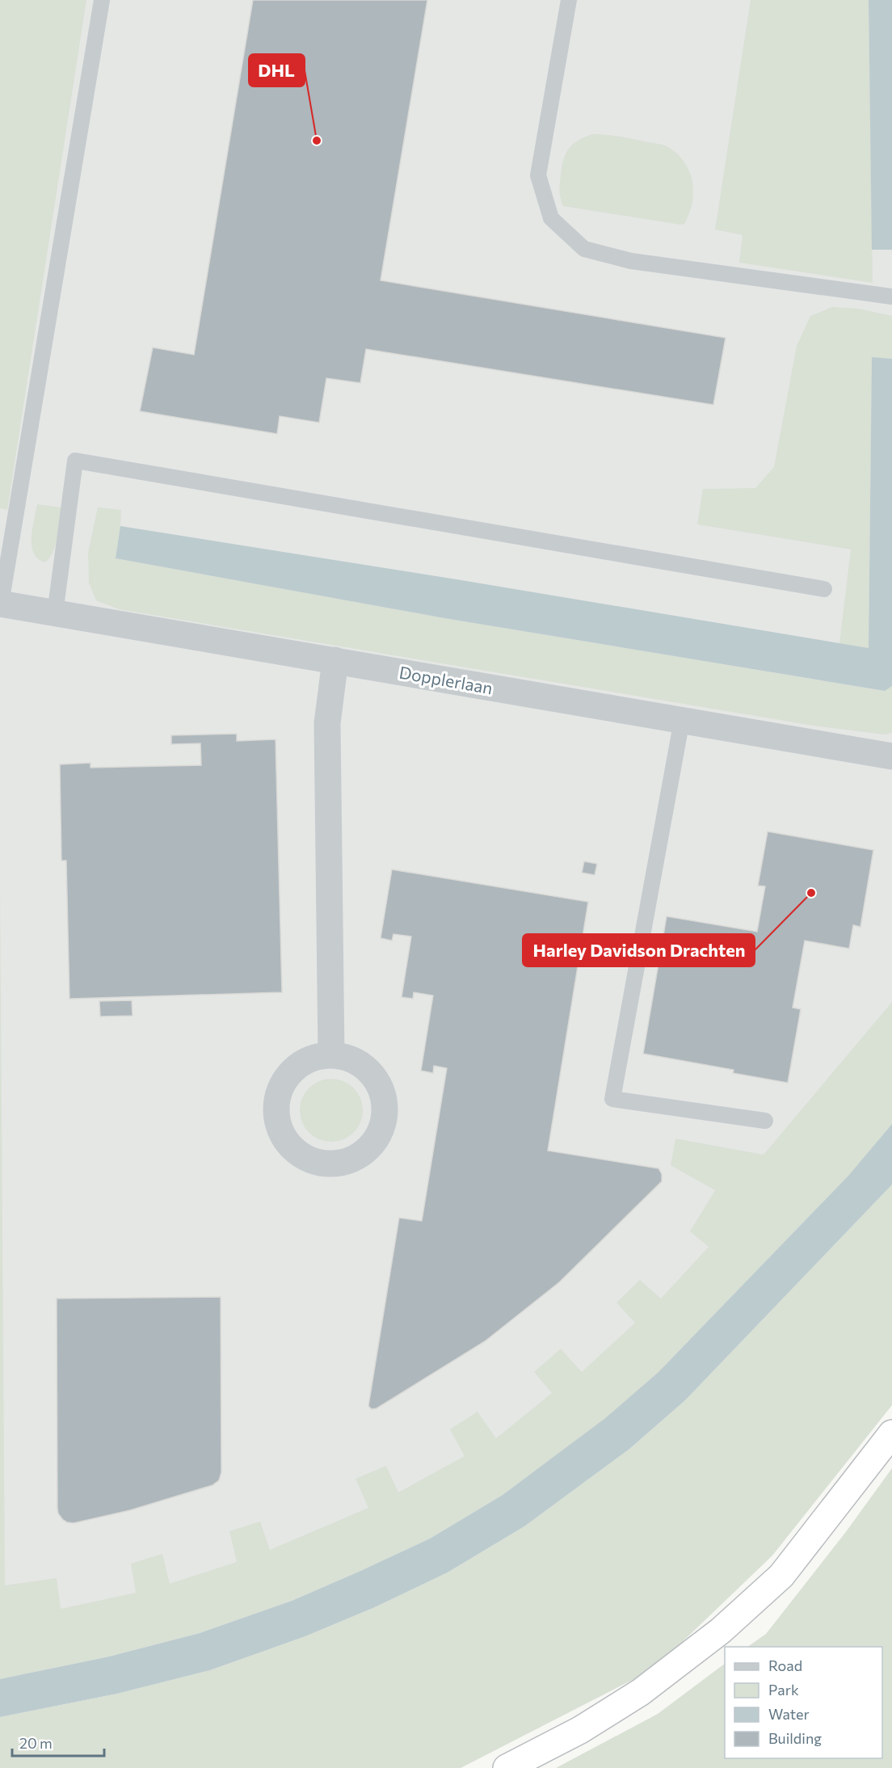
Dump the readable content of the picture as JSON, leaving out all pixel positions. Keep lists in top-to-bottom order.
{
  "streets": {
    "street": ["Dopplerlaan"]
  },
  "places": ["DHL", "Harley Davidson Drachten"],
  "legend": [
    "Road",
    "Park",
    "Water",
    "Building"
  ],
  "scale_bar": "20 m"
}
